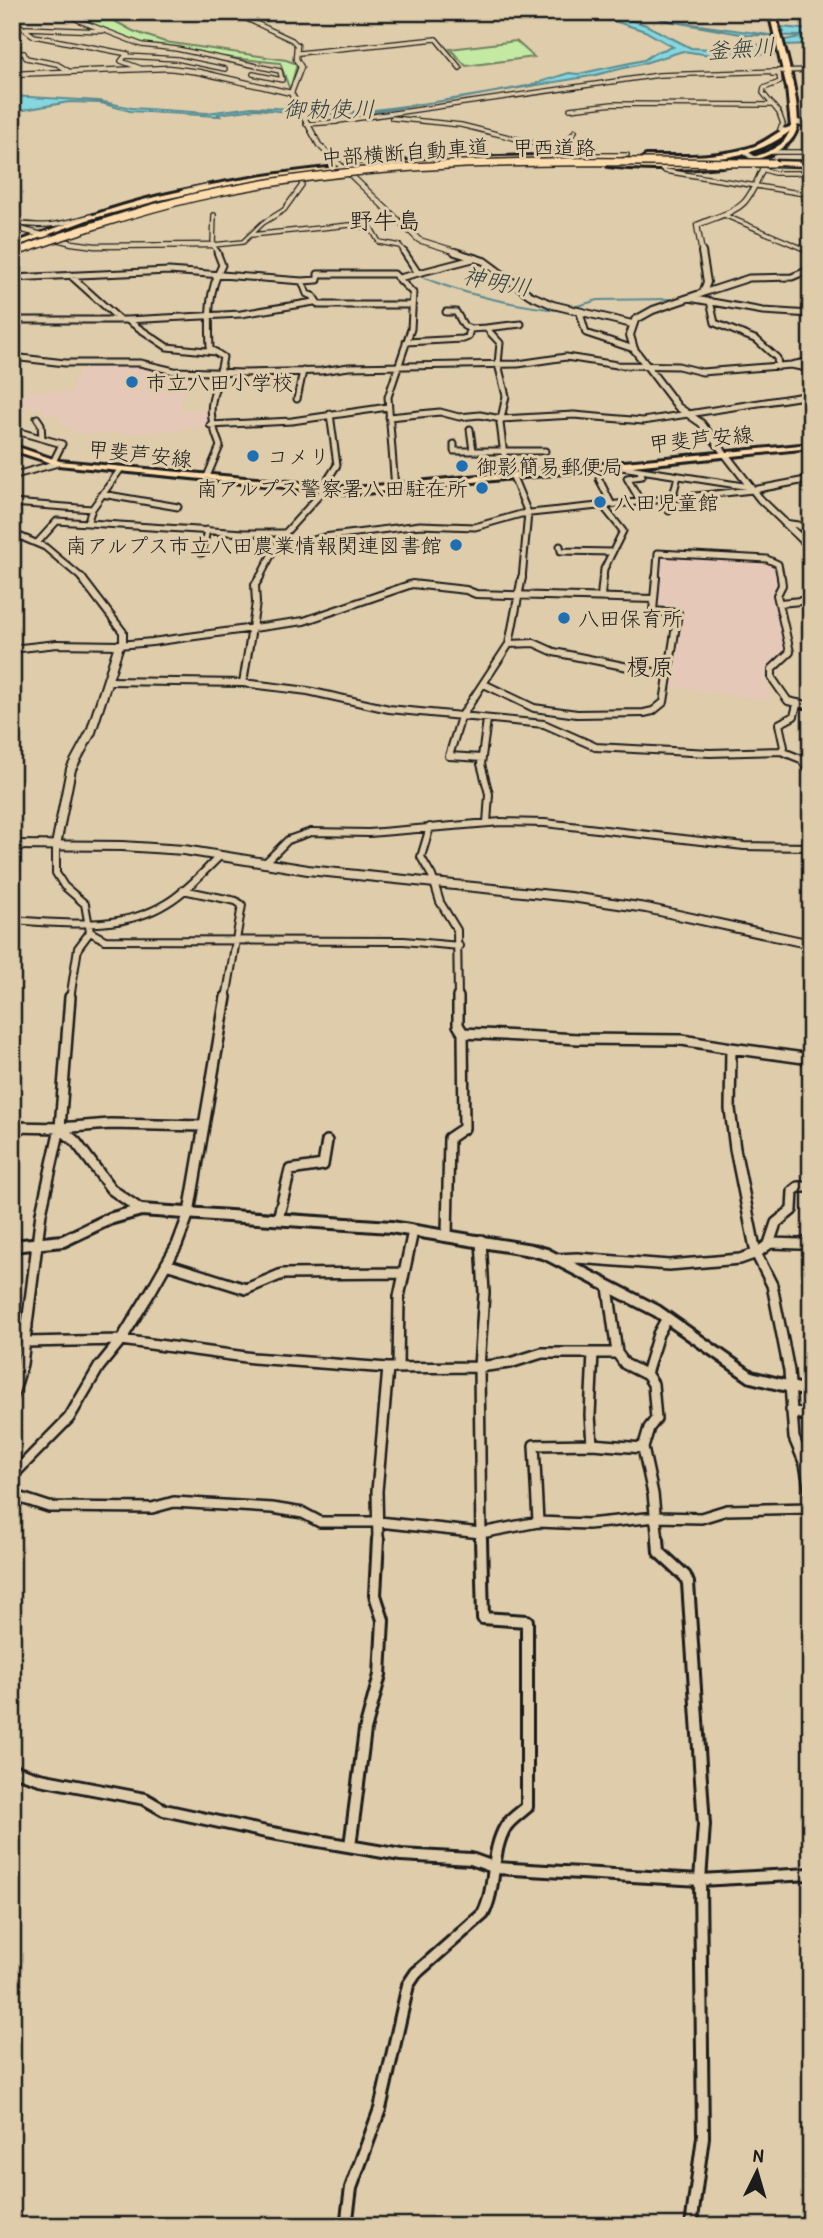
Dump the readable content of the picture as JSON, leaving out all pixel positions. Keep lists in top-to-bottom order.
{
  "streets": {
    "highway": ["中部横断自動車道"],
    "main road": ["甲西道路", "甲斐芦安線"]
  },
  "crossings": [
    ["甲西道路", "中部横断自動車道"]
  ],
  "districts": ["野牛島", "榎原"],
  "water": ["釜無川", "御勅使川", "神明川"],
  "places": [
    "市立八田小学校",
    "コメリ",
    "御影簡易郵便局",
    "南アルプス警察署八田駐在所",
    "八田児童館",
    "南アルプス市立八田農業情報関連図書館",
    "八田保育所"
  ],
  "north": "top"
}
